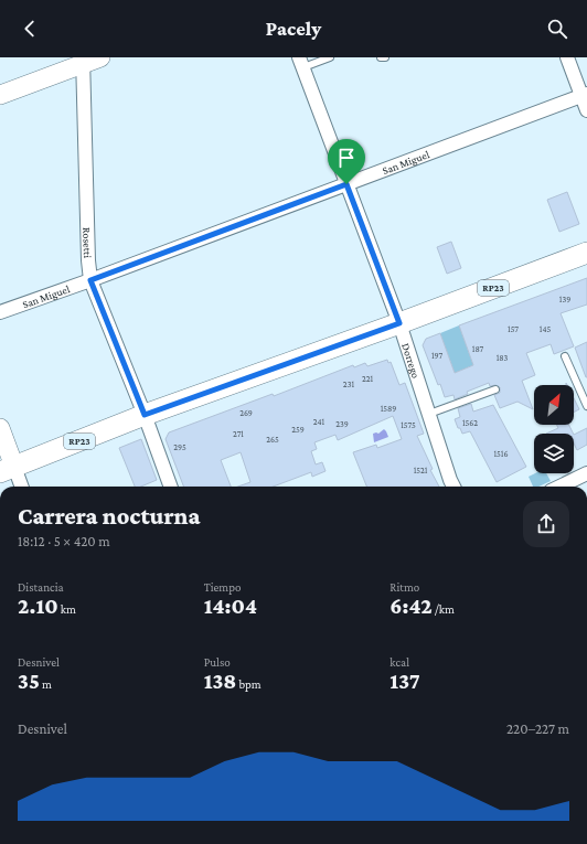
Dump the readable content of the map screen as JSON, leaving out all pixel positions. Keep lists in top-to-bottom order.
{
  "streets": {
    "main road": ["RP23"],
    "street": ["San Miguel", "Rosetti", "Dorrego"]
  },
  "crossings": [
    ["San Miguel", "Rosetti"],
    ["San Miguel", "Dorrego"],
    ["Rosetti", "RP23"],
    ["RP23", "Dorrego"]
  ],
  "house_numbers": [
    "139",
    "157",
    "145",
    "187",
    "197",
    "183",
    "221",
    "231",
    "1589",
    "269",
    "241",
    "1562",
    "239",
    "1575",
    "259",
    "271",
    "265",
    "295",
    "1516",
    "1521"
  ],
  "north": "top right",
  "page": {
    "header": "Pacely",
    "heading": ["Carrera nocturna", "18:12 · 5 × 420 m"],
    "stats": [
      ["Distancia", "2.10 km"],
      ["Tiempo", "14:04"],
      ["Ritmo", "6:42 /km"],
      ["Desnivel", "35 m"],
      ["Pulso", "138 bpm"],
      ["kcal", "137"]
    ],
    "chart": ["Desnivel", "220–227 m"]
  }
}
